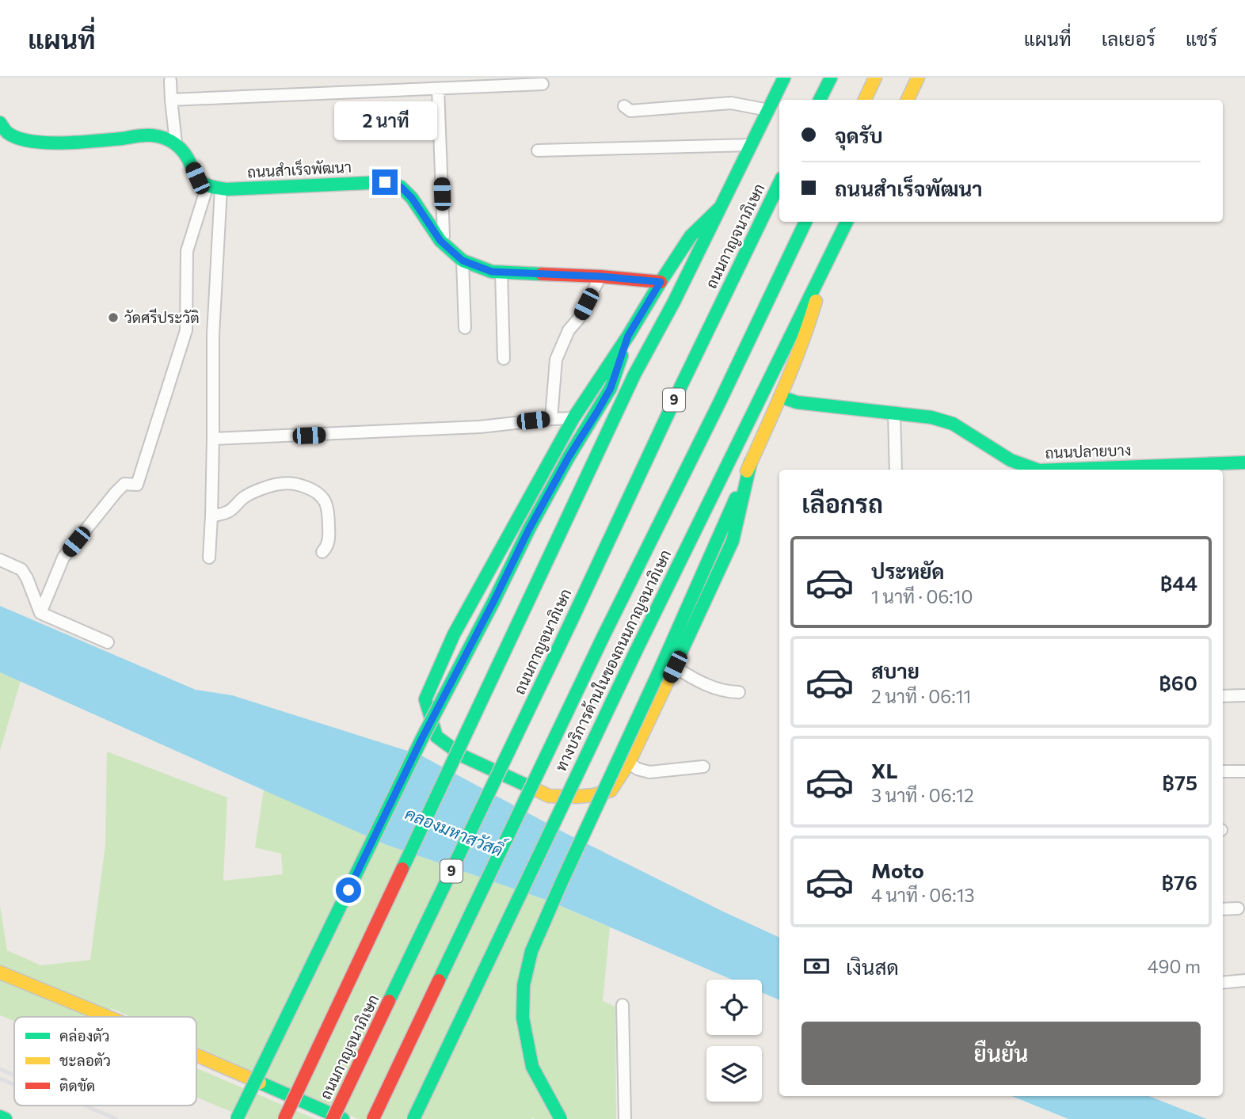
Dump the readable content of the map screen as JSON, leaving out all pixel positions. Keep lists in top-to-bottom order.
{
  "streets": {
    "main road": [
      "ถนนสำเร็จพัฒนา",
      "ถนนกาญจนาภิเษก",
      "9",
      "ถนนปลายบาง",
      "ทางบริการด้านในของถนนกาญจนาภิเษก"
    ]
  },
  "water": ["คลองมหาสวัสดิ์"],
  "places": ["วัดศรีประวัติ"],
  "legend": ["คล่องตัว", "ชะลอตัว", "ติดขัด"],
  "page": {
    "header": "แผนที่",
    "nav": ["แผนที่", "เลเยอร์", "แชร์"],
    "banner": ["จุดรับ", "ถนนสำเร็จพัฒนา"],
    "bubble": "2 นาที",
    "heading": "เลือกรถ",
    "list": [
      {
        "name": "ประหยัด",
        "note": "1 นาที · 06:10",
        "value": "฿44"
      },
      {
        "name": "สบาย",
        "note": "2 นาที · 06:11",
        "value": "฿60"
      },
      {
        "name": "XL",
        "note": "3 นาที · 06:12",
        "value": "฿75"
      },
      {
        "name": "Moto",
        "note": "4 นาที · 06:13",
        "value": "฿76"
      }
    ],
    "pay": ["เงินสด", "490 m"],
    "buttons": "ยืนยัน"
  }
}
